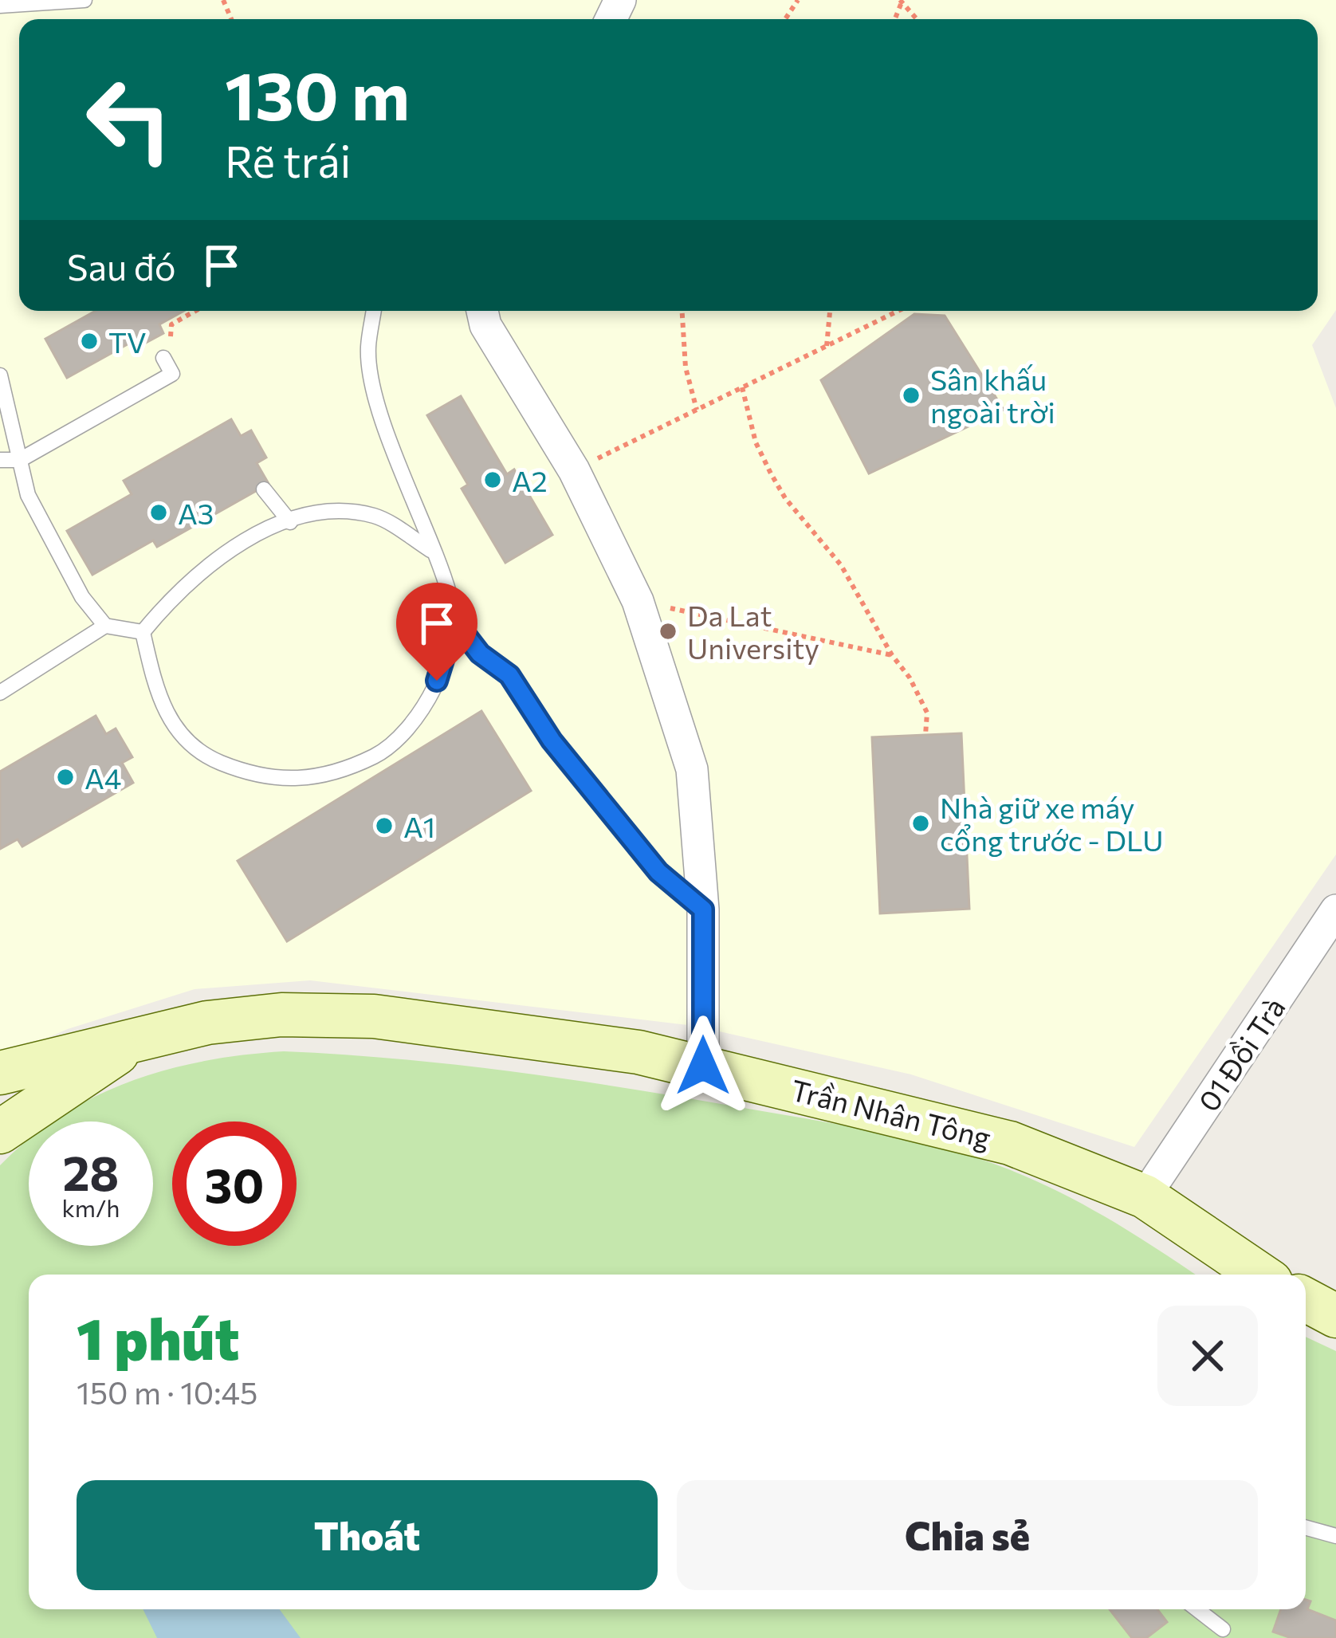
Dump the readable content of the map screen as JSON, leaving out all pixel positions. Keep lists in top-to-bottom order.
{
  "streets": {
    "main road": ["Trần Nhân Tông"],
    "street": ["01 Đồi Trà"]
  },
  "crossings": [
    ["01 Đồi Trà", "Trần Nhân Tông"]
  ],
  "places": [
    "TV",
    "Sân khấu ngoài trời",
    "A2",
    "A3",
    "Da Lat University",
    "A4",
    "Nhà giữ xe máy cổng trước - DLU",
    "A1"
  ],
  "page": {
    "turn": ["130 m", "Rẽ trái"],
    "then": "Sau đó",
    "speed": "28 km/h",
    "limit": "30",
    "heading": ["1 phút", "150 m · 10:45"],
    "buttons": ["Thoát", "Chia sẻ"]
  }
}
